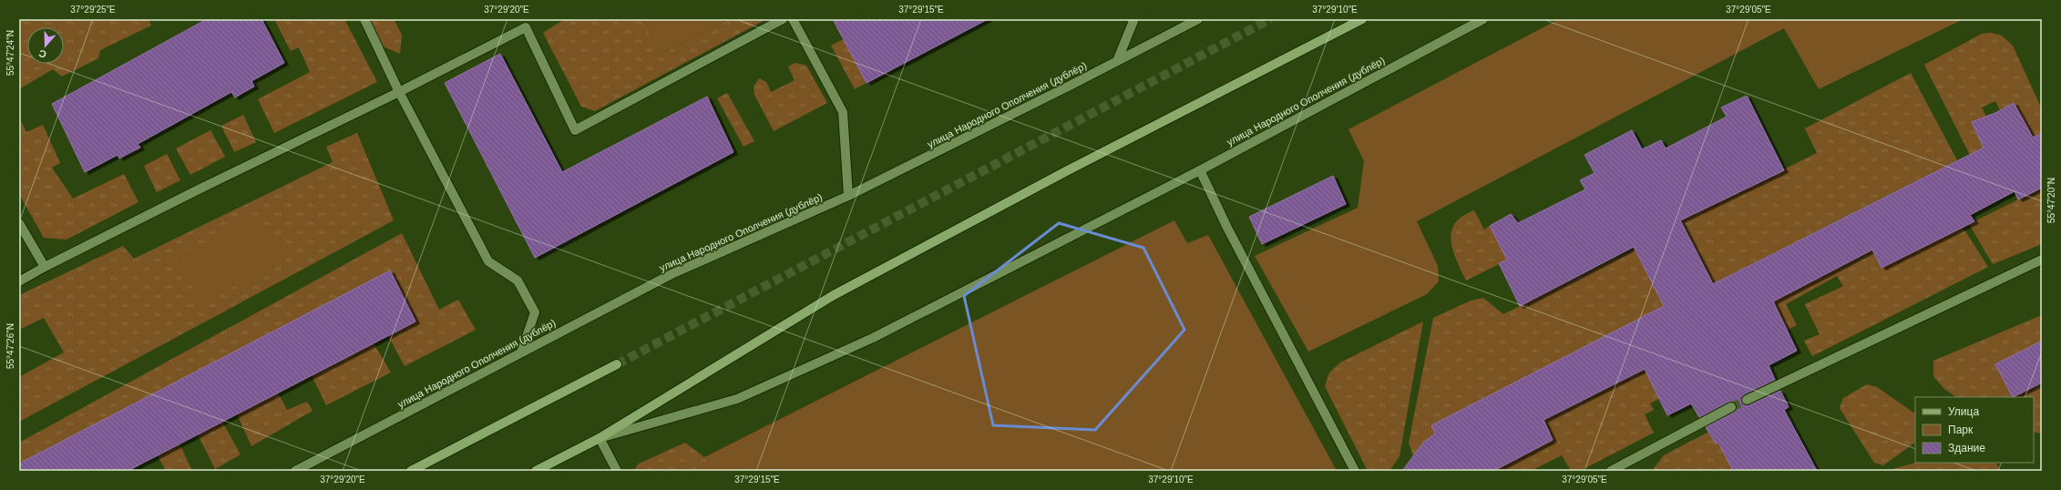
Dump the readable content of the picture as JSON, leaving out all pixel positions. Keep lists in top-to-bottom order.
{
  "streets": {
    "street": ["улица Народного Ополчения (дублёр)"]
  },
  "legend": ["Улица", "Парк", "Здание"],
  "north": "bottom",
  "coordinates": [
    "37°29'25\"E",
    "37°29'20\"E",
    "37°29'15\"E",
    "37°29'10\"E",
    "37°29'05\"E",
    "55°47'24\"N",
    "55°47'20\"N",
    "55°47'26\"N"
  ]
}
